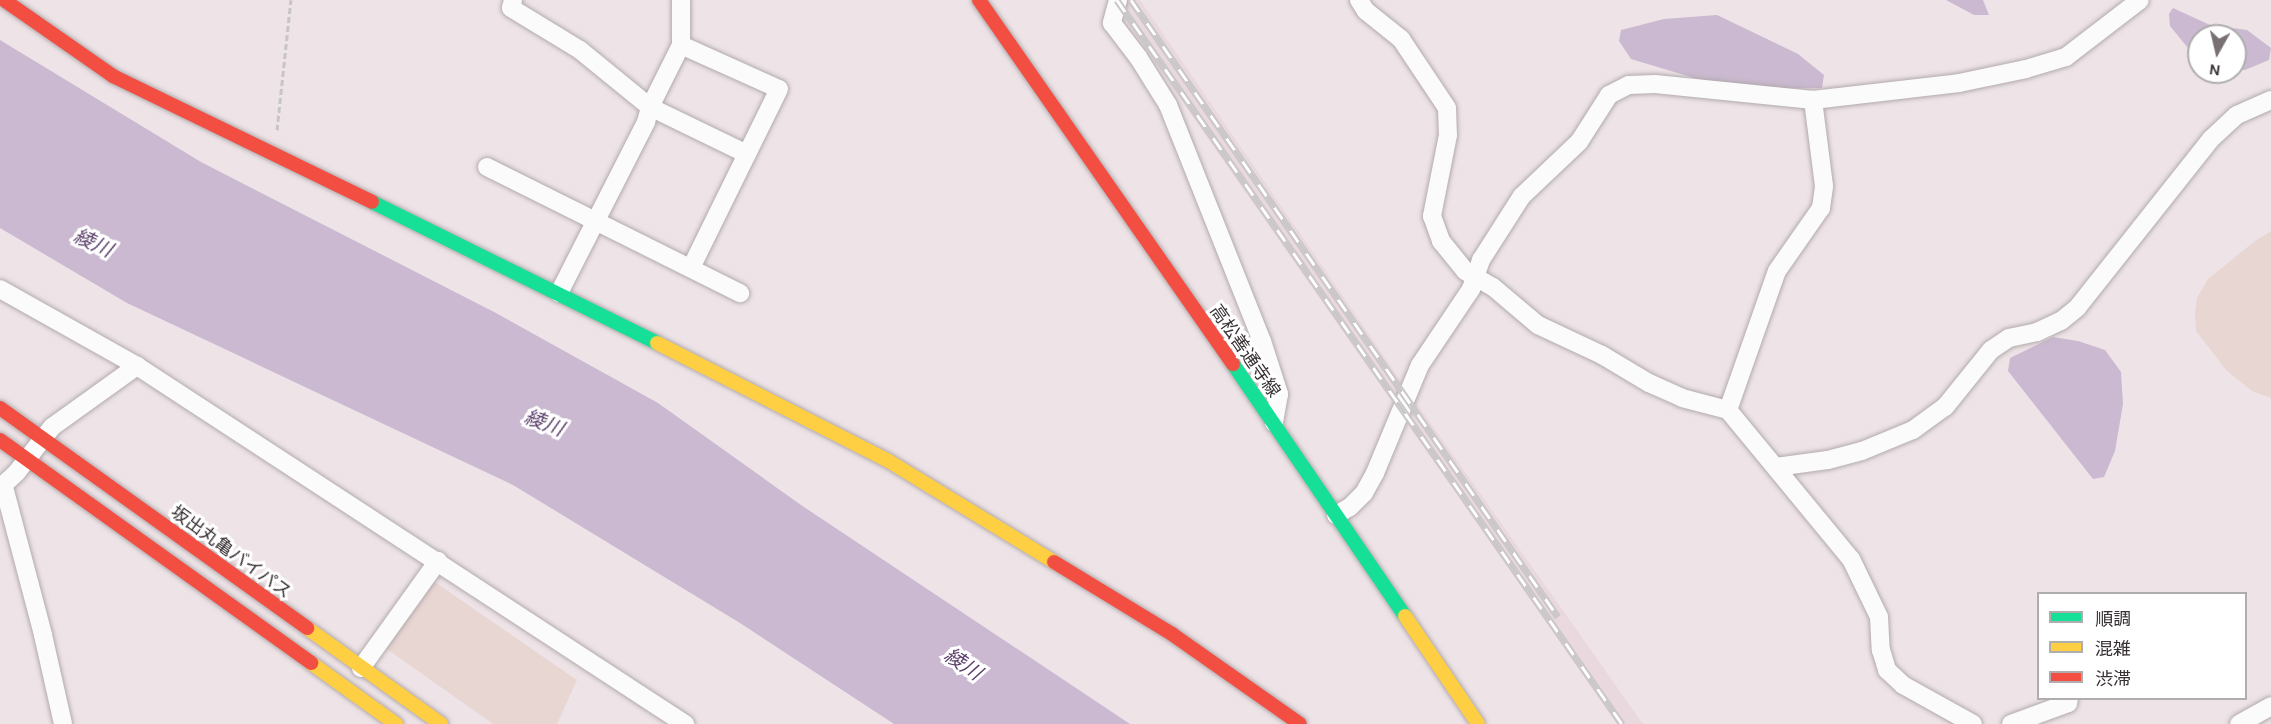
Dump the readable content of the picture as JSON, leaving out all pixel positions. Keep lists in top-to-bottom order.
{
  "streets": {
    "main road": ["高松善通寺線", "坂出丸亀バイパス"]
  },
  "water": ["綾川"],
  "legend": ["順調", "混雑", "渋滞"],
  "north": "bottom"
}
